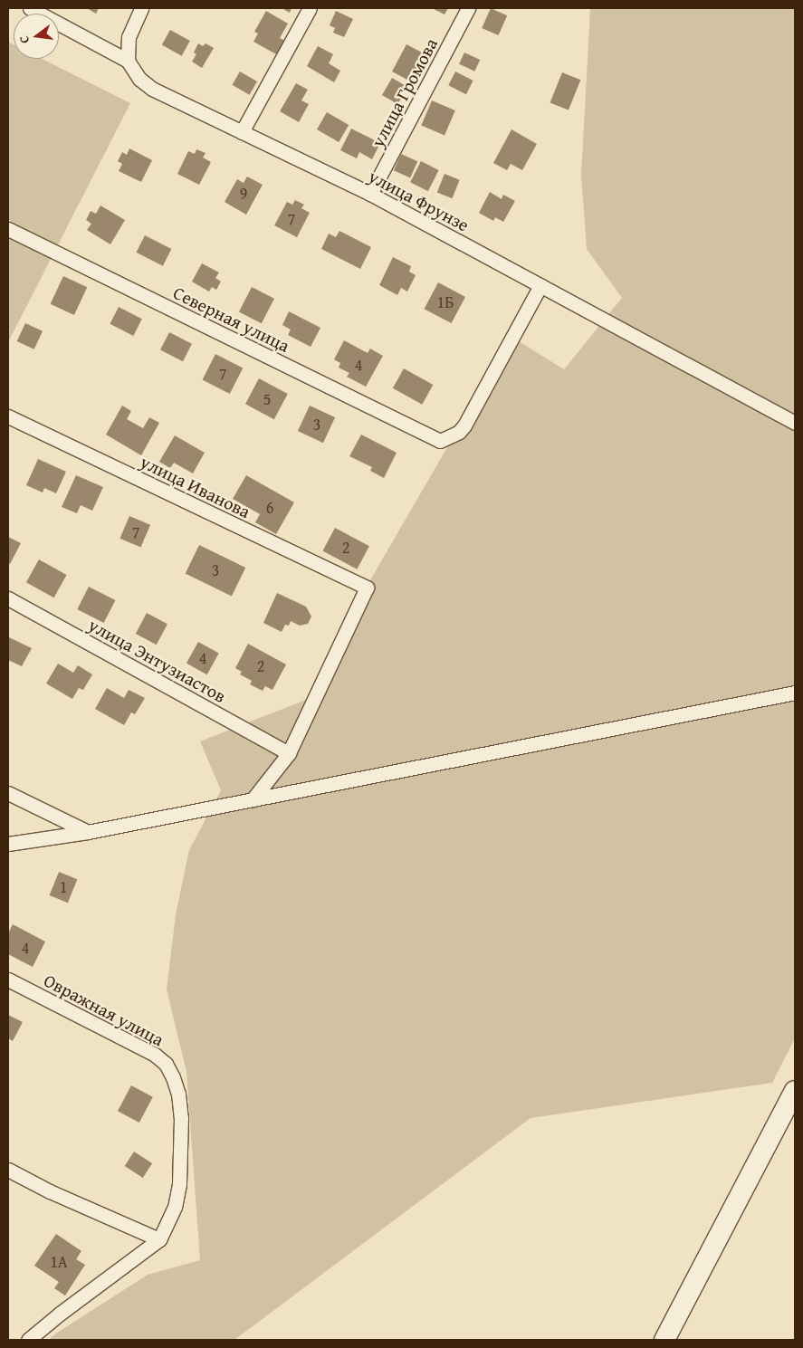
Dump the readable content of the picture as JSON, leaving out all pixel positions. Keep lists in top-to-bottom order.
{
  "streets": {
    "street": [
      "улица Громова",
      "улица Фрунзе",
      "Северная улица",
      "улица Иванова",
      "улица Энтузиастов",
      "Овражная улица"
    ]
  },
  "crossings": [
    ["улица Громова", "улица Фрунзе"],
    ["улица Фрунзе", "Северная улица"],
    ["улица Иванова", "улица Энтузиастов"]
  ],
  "house_numbers": [
    "9",
    "7",
    "1Б",
    "4",
    "7",
    "5",
    "3",
    "6",
    "7",
    "2",
    "3",
    "4",
    "2",
    "1",
    "4",
    "1А"
  ],
  "north": "left"
}
